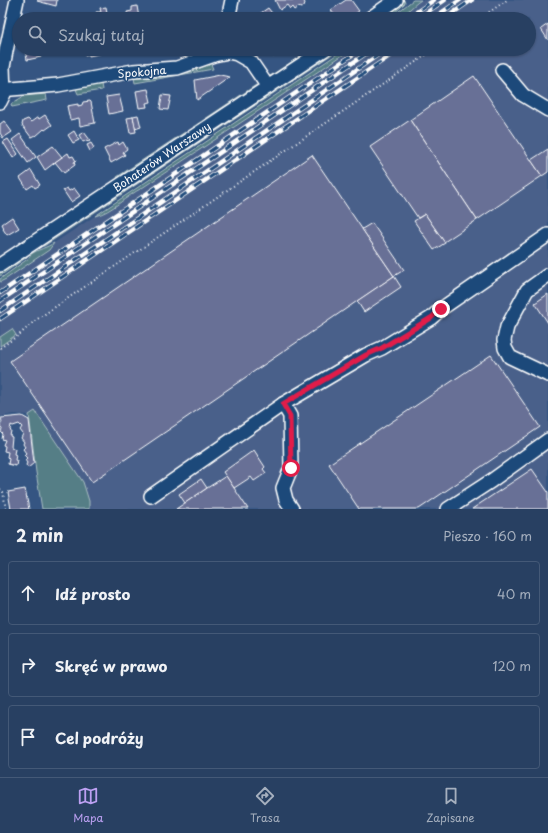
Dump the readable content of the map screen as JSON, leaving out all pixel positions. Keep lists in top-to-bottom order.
{
  "streets": {
    "street": ["Spokojna", "Bohaterów Warszawy"]
  },
  "crossings": [
    ["Spokojna", "Bohaterów Warszawy"]
  ],
  "page": {
    "search": "Szukaj tutaj",
    "heading": ["2 min", "Pieszo · 160 m"],
    "list": [
      ["Idź prosto", "40 m"],
      ["Skręć w prawo", "120 m"],
      "Cel podróży"
    ],
    "nav": ["Mapa", "Trasa", "Zapisane"]
  }
}
